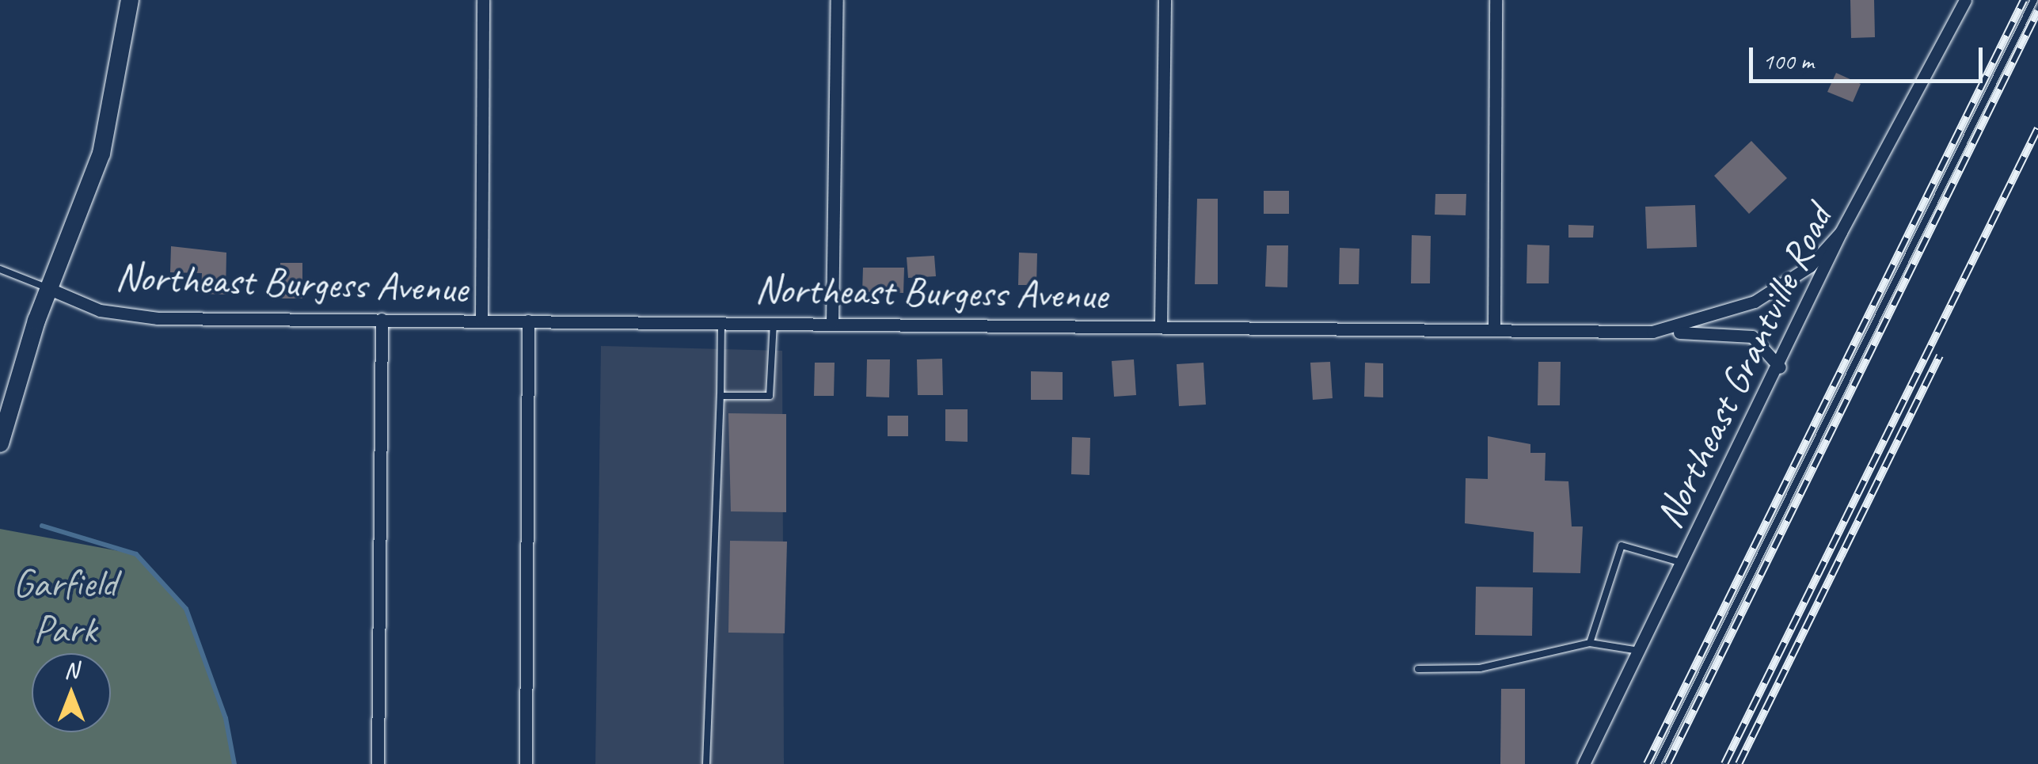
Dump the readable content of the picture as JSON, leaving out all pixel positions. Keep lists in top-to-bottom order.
{
  "streets": {
    "street": ["Northeast Burgess Avenue", "Northeast Grantville Road"]
  },
  "crossings": [
    ["Northeast Burgess Avenue", "Northeast Grantville Road"]
  ],
  "parks": ["Garfield Park"],
  "scale_bar": "100 m",
  "north": "top"
}
